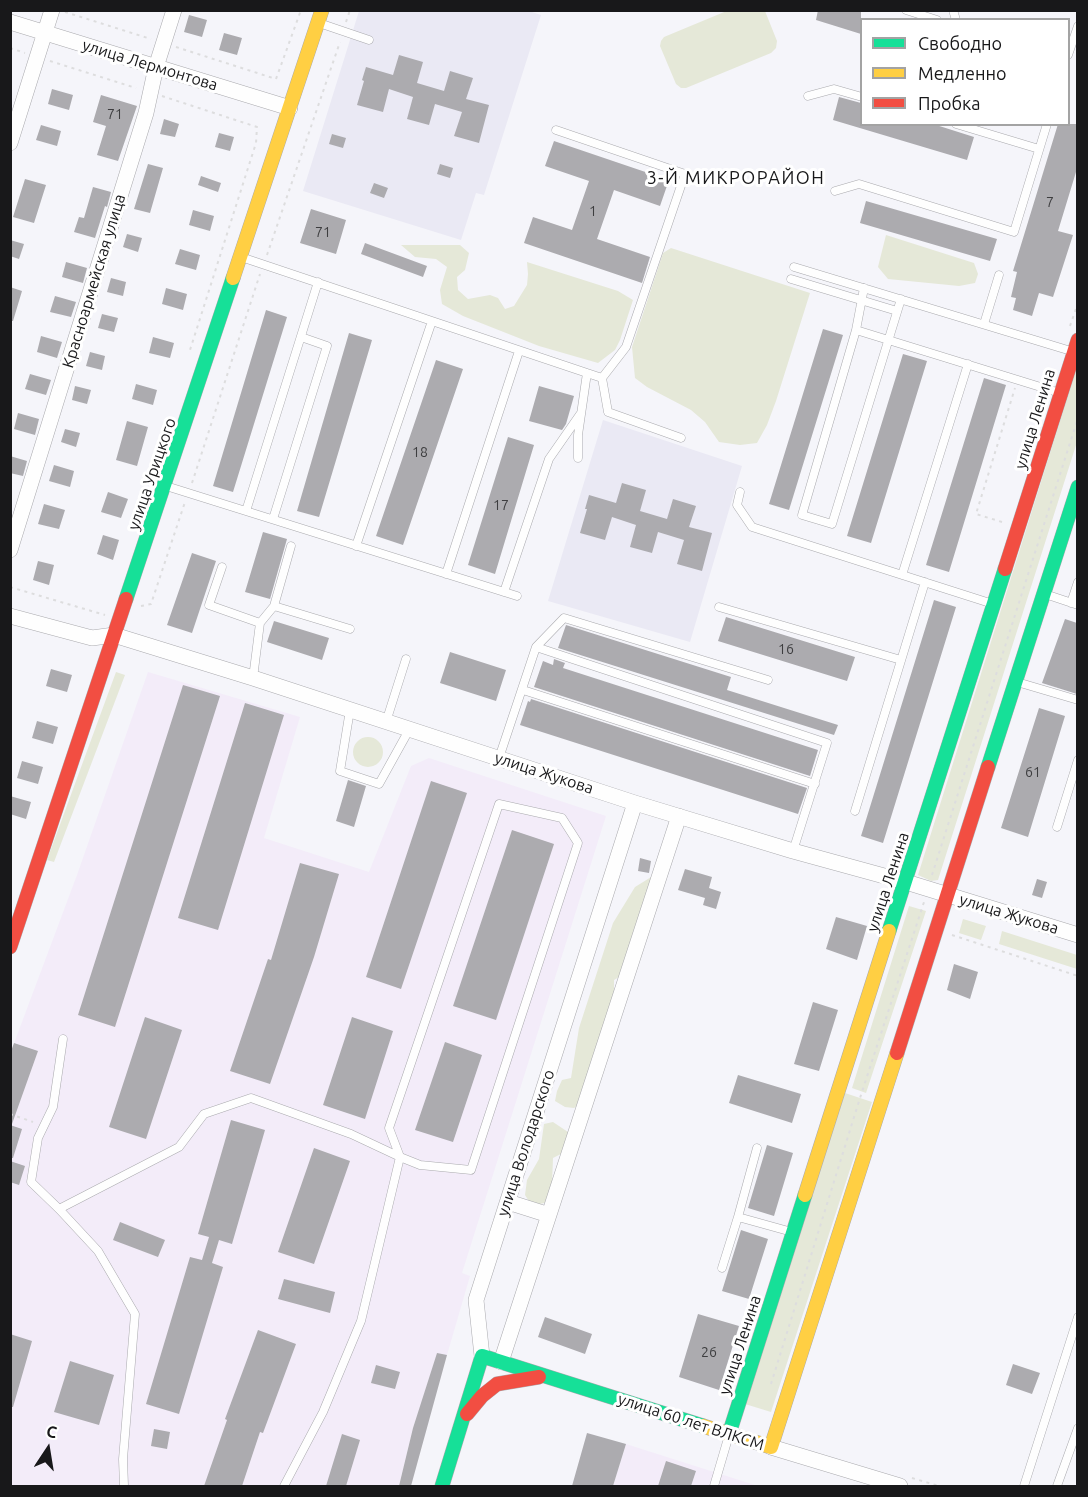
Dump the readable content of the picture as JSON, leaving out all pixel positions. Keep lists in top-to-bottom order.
{
  "streets": {
    "street": [
      "улица Лермонтова",
      "Красноармейская улица",
      "улица Ленина",
      "улица Урицкого",
      "улица Жукова",
      "улица Володарского",
      "улица 60 лет ВЛКСМ"
    ]
  },
  "crossings": [
    ["улица Лермонтова", "Красноармейская улица"],
    ["улица Лермонтова", "улица Урицкого"],
    ["улица Ленина", "улица Жукова"],
    ["улица Ленина", "улица 60 лет ВЛКСМ"],
    ["улица Урицкого", "улица Жукова"],
    ["улица Жукова", "улица Володарского"],
    ["улица Володарского", "улица 60 лет ВЛКСМ"]
  ],
  "districts": ["3-Й МИКРОРАЙОН"],
  "house_numbers": [
    "71",
    "7",
    "1",
    "71",
    "18",
    "17",
    "16",
    "61",
    "26"
  ],
  "legend": ["Свободно", "Медленно", "Пробка"],
  "north": "top"
}
